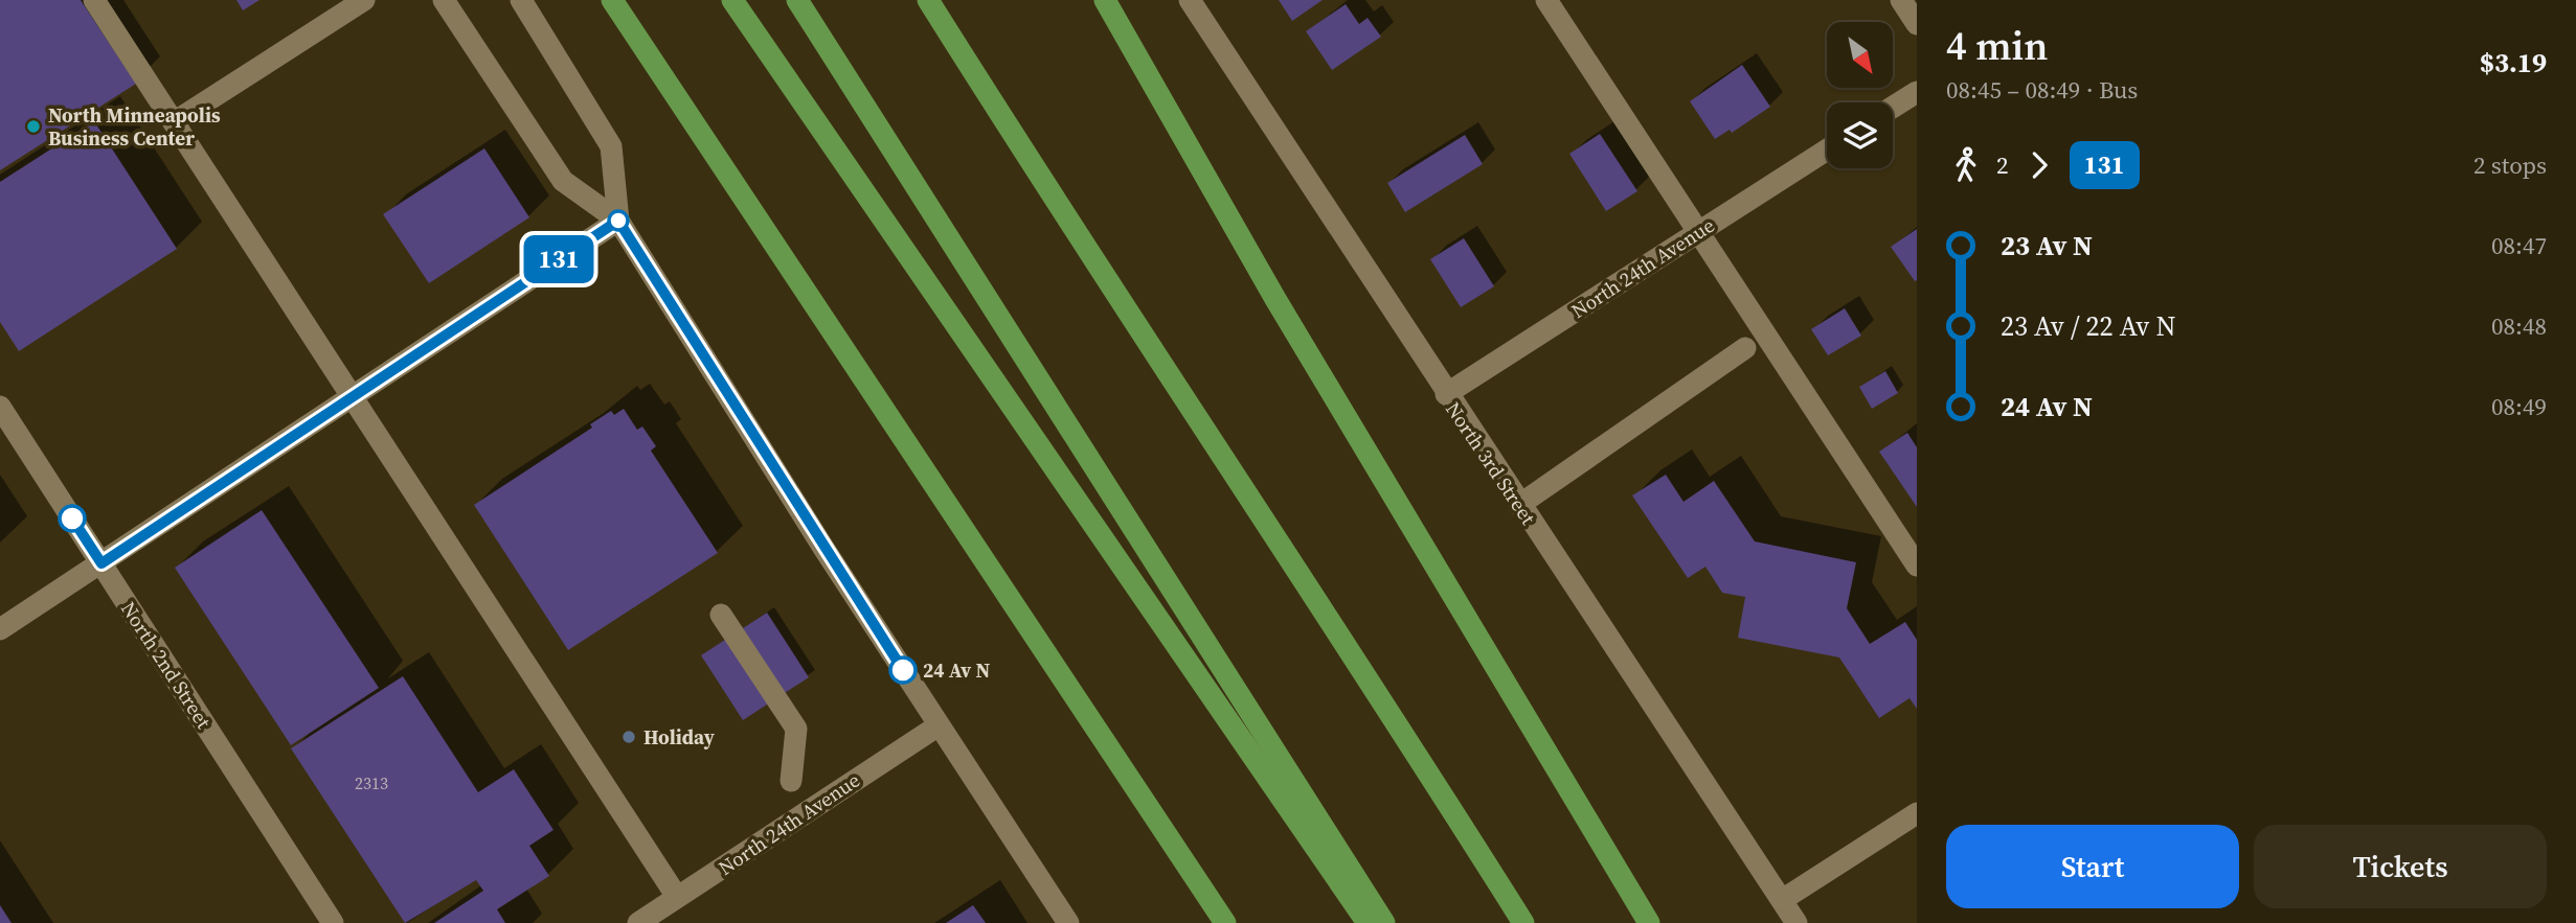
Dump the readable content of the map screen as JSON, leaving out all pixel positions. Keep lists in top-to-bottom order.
{
  "streets": {
    "street": ["North 24th Avenue", "North 3rd Street", "North 2nd Street"]
  },
  "crossings": [
    ["North 24th Avenue", "North 3rd Street"]
  ],
  "places": ["North Minneapolis Business Center", "24 Av N", "Holiday"],
  "lines": ["bus line 131"],
  "house_numbers": ["2313"],
  "north": "bottom right",
  "page": {
    "on_map": "131",
    "heading": ["4 min", "08:45 – 08:49 · Bus", "$3.19"],
    "legs": ["2", "131", "2 stops"],
    "list": [
      {
        "name": "23 Av N",
        "value": "08:47"
      },
      {
        "name": "23 Av / 22 Av N",
        "value": "08:48"
      },
      {
        "name": "24 Av N",
        "value": "08:49"
      }
    ],
    "buttons": ["Start", "Tickets"]
  }
}
